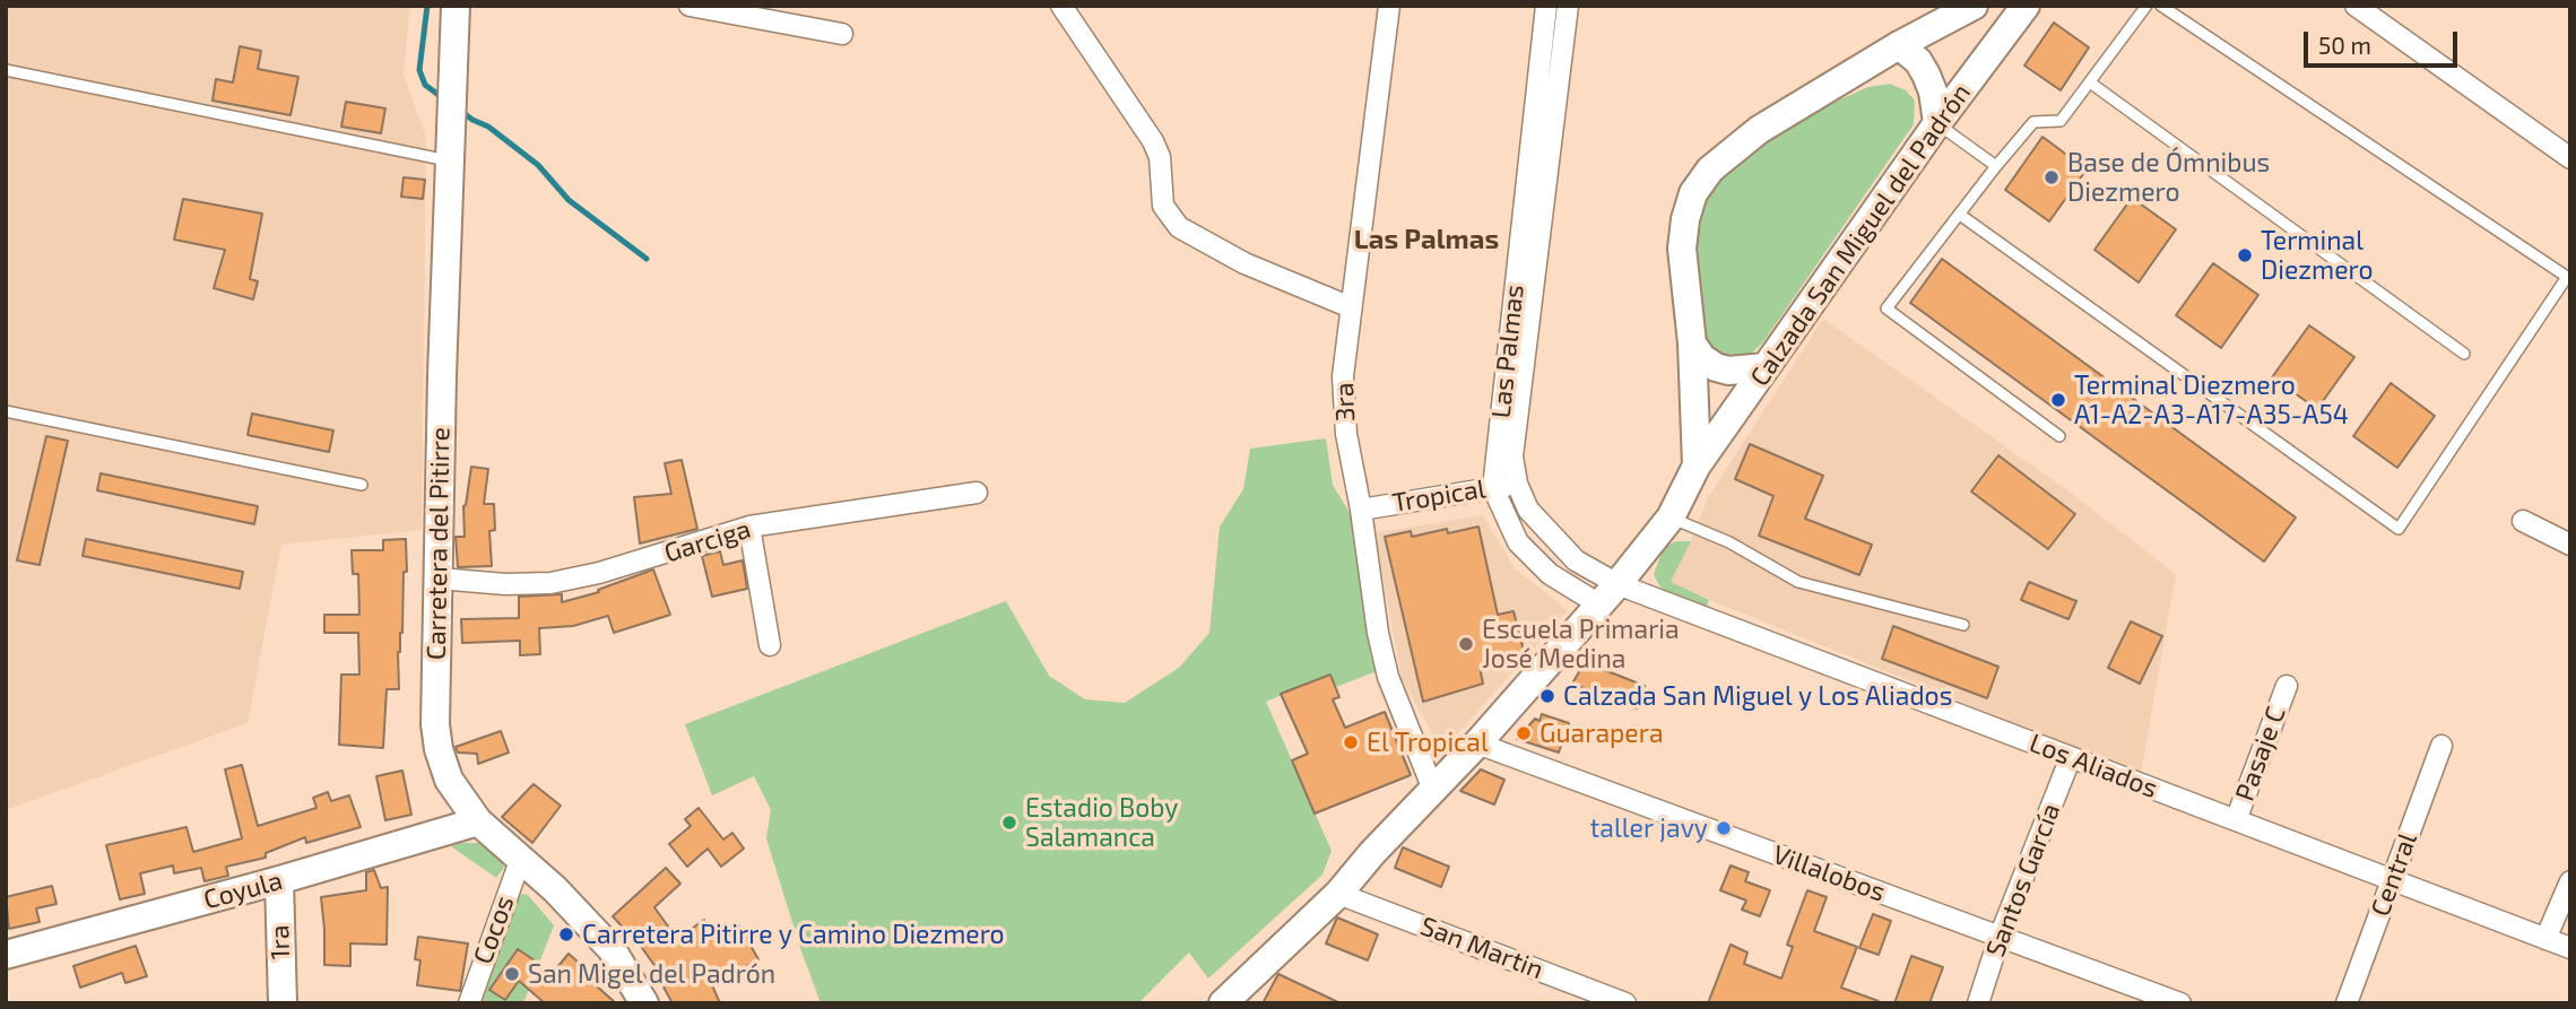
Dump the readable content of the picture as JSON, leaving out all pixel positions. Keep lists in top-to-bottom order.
{
  "streets": {
    "main road": [
      "Calzada San Miguel del Padrón",
      "Carretera del Pitirre",
      "Coyula",
      "1ra"
    ],
    "street": [
      "Las Palmas",
      "3ra",
      "Tropical",
      "Garciga",
      "Pasaje C",
      "Los Aliados",
      "Villalobos",
      "Central",
      "Santos García",
      "Cocos",
      "San Martin"
    ]
  },
  "crossings": [
    ["Calzada San Miguel del Padrón", "Las Palmas"],
    ["Calzada San Miguel del Padrón", "3ra"],
    ["Calzada San Miguel del Padrón", "Los Aliados"],
    ["Calzada San Miguel del Padrón", "Villalobos"],
    ["Calzada San Miguel del Padrón", "San Martin"],
    ["Las Palmas", "Tropical"],
    ["Las Palmas", "Los Aliados"],
    ["3ra", "Tropical"],
    ["Garciga", "Carretera del Pitirre"],
    ["Carretera del Pitirre", "Coyula"],
    ["Carretera del Pitirre", "Cocos"],
    ["Pasaje C", "Los Aliados"],
    ["Los Aliados", "Central"],
    ["Los Aliados", "Santos García"],
    ["Villalobos", "Santos García"],
    ["Coyula", "1ra"]
  ],
  "districts": ["Las Palmas"],
  "places": [
    "Base de Ómnibus Diezmero",
    "Terminal Diezmero",
    "Terminal Diezmero A1-A2-A3-A17-A35-A54",
    "Escuela Primaria José Medina",
    "Calzada San Miguel y Los Aliados",
    "Guarapera",
    "El Tropical",
    "Estadio Boby Salamanca",
    "taller javy",
    "Carretera Pitirre y Camino Diezmero",
    "San Migel del Padrón"
  ],
  "scale_bar": "50 m"
}
